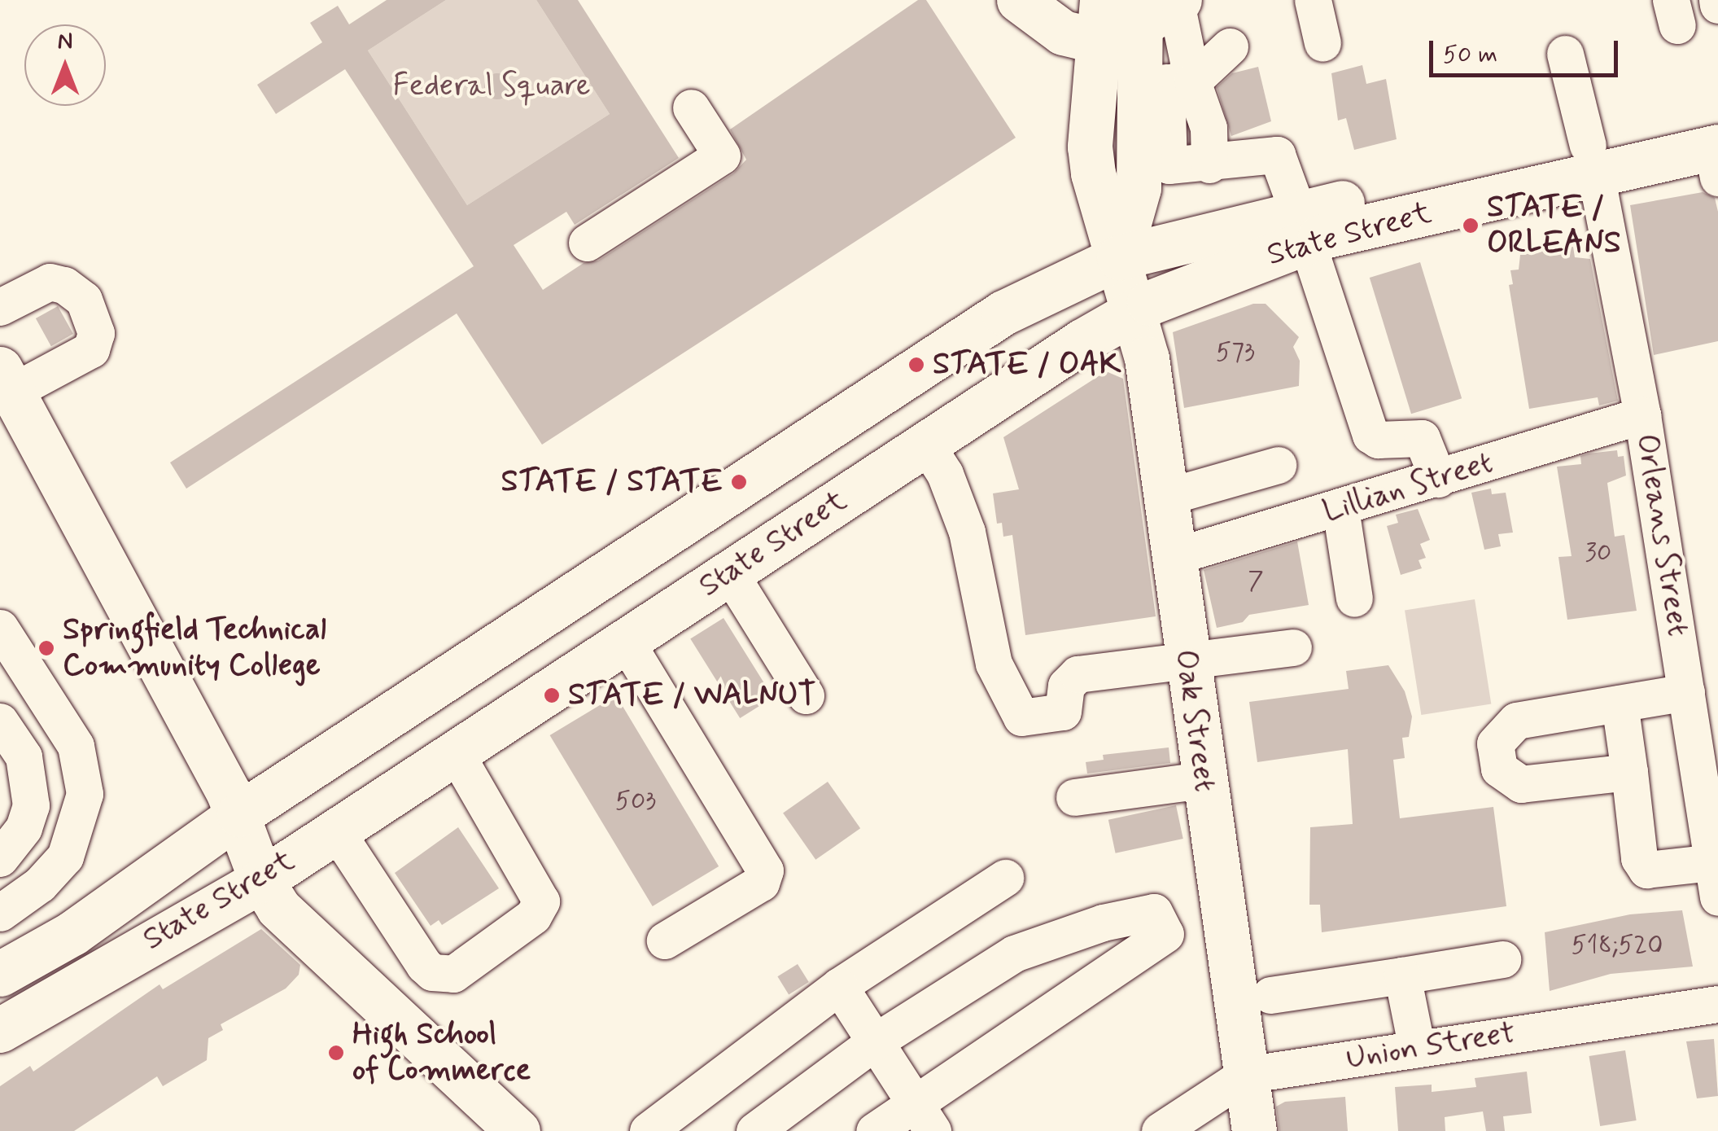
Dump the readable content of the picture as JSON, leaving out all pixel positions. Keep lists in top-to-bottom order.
{
  "streets": {
    "main road": ["State Street", "Oak Street"],
    "street": ["Lillian Street", "Orleans Street", "Union Street"]
  },
  "crossings": [
    ["State Street", "Orleans Street"],
    ["State Street", "Oak Street"],
    ["Lillian Street", "Orleans Street"],
    ["Lillian Street", "Oak Street"],
    ["Oak Street", "Union Street"]
  ],
  "parks": ["Federal Square"],
  "places": [
    "STATE / ORLEANS",
    "STATE / OAK",
    "STATE / STATE",
    "Springfield Technical Community College",
    "STATE / WALNUT",
    "High School of Commerce"
  ],
  "house_numbers": [
    "573",
    "30",
    "7",
    "503",
    "518;520"
  ],
  "scale_bar": "50 m",
  "north": "top"
}
